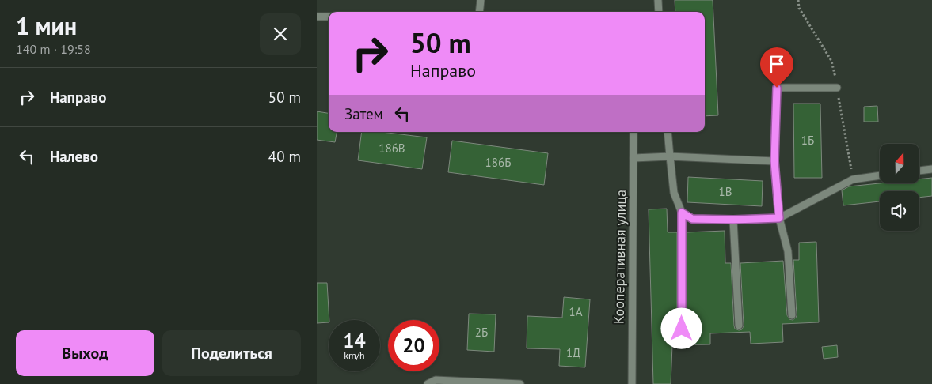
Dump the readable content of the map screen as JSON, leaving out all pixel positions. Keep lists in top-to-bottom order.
{
  "streets": {
    "street": ["Кооперативная улица"]
  },
  "house_numbers": [
    "1Б",
    "186В",
    "186Б",
    "1В",
    "1А",
    "2Б",
    "1Д"
  ],
  "north": "top",
  "page": {
    "heading": ["1 мин", "140 m · 19:58"],
    "turn": ["50 m", "Направо"],
    "list": [
      {
        "name": "Направо",
        "value": "50 m"
      },
      {
        "name": "Налево",
        "value": "40 m"
      }
    ],
    "then": "Затем",
    "speed": "14 km/h",
    "limit": "20",
    "buttons": ["Выход", "Поделиться"]
  }
}
